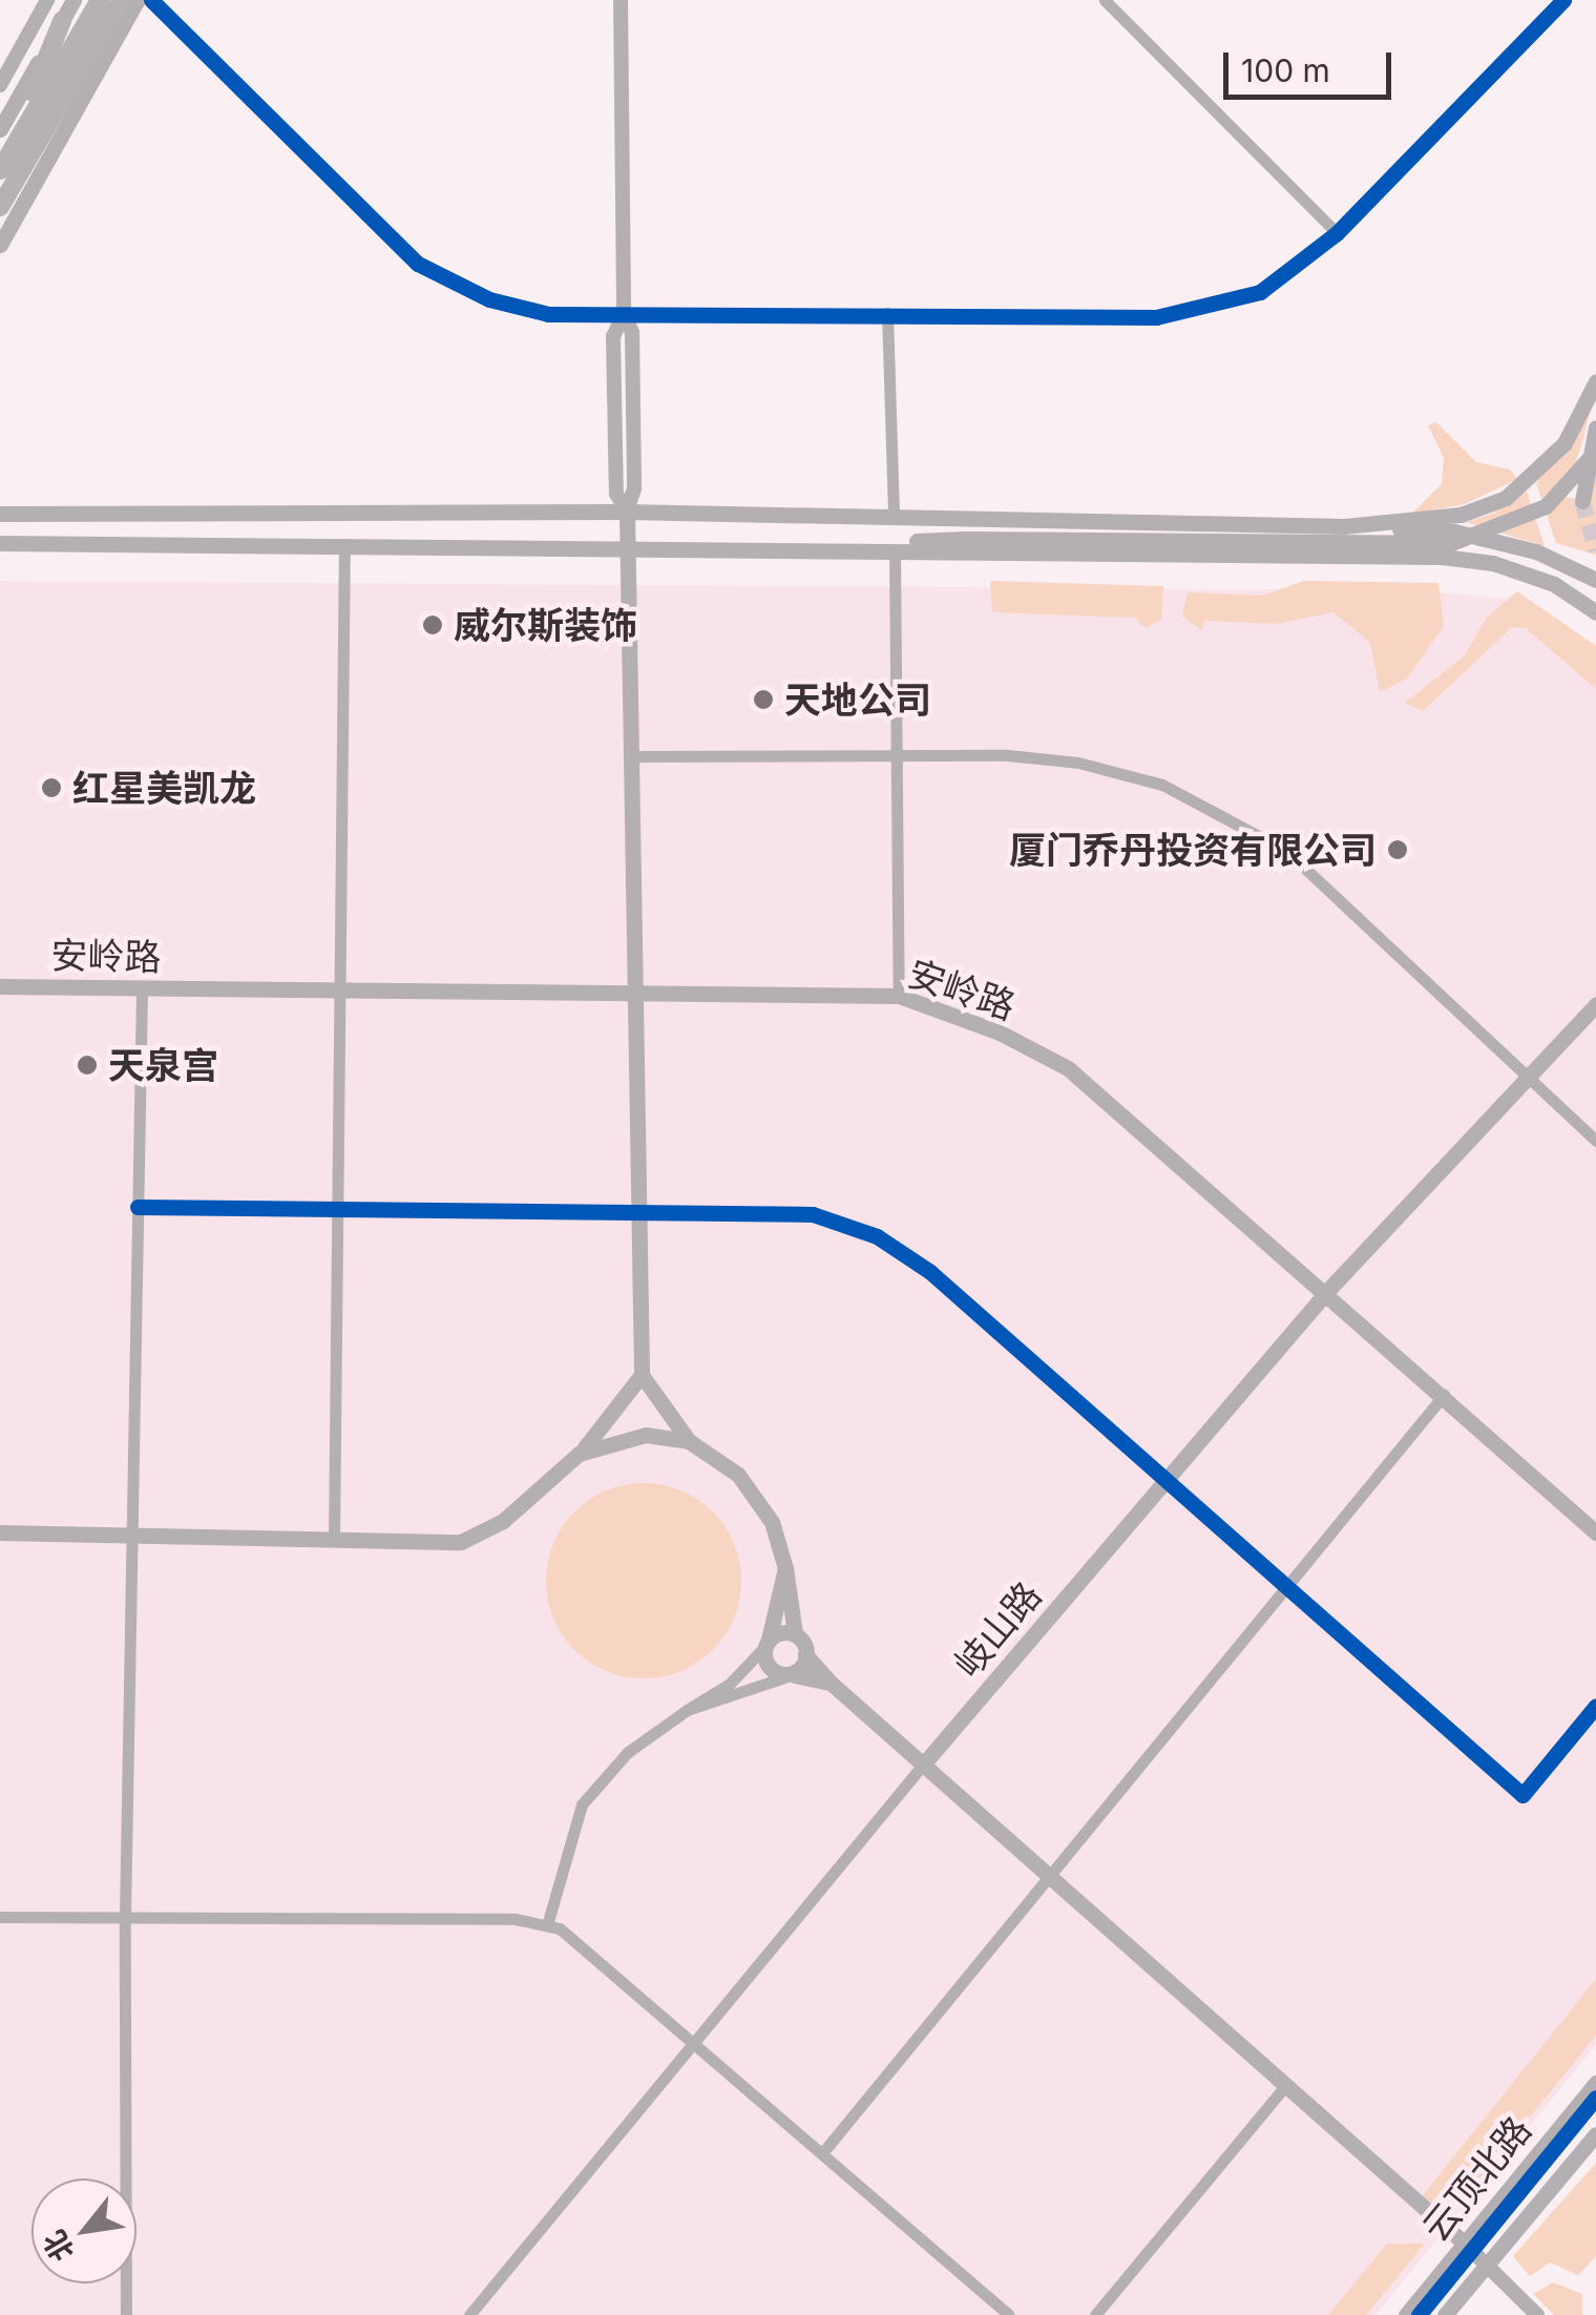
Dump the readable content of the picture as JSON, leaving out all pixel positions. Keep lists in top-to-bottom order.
{
  "streets": {
    "main road": ["安岭路", "岐山路", "云顶北路"]
  },
  "crossings": [
    ["安岭路", "岐山路"]
  ],
  "places": [
    "威尔斯装饰",
    "天地公司",
    "红星美凯龙",
    "厦门乔丹投资有限公司",
    "天泉宫"
  ],
  "scale_bar": "100 m",
  "north": "bottom left"
}
